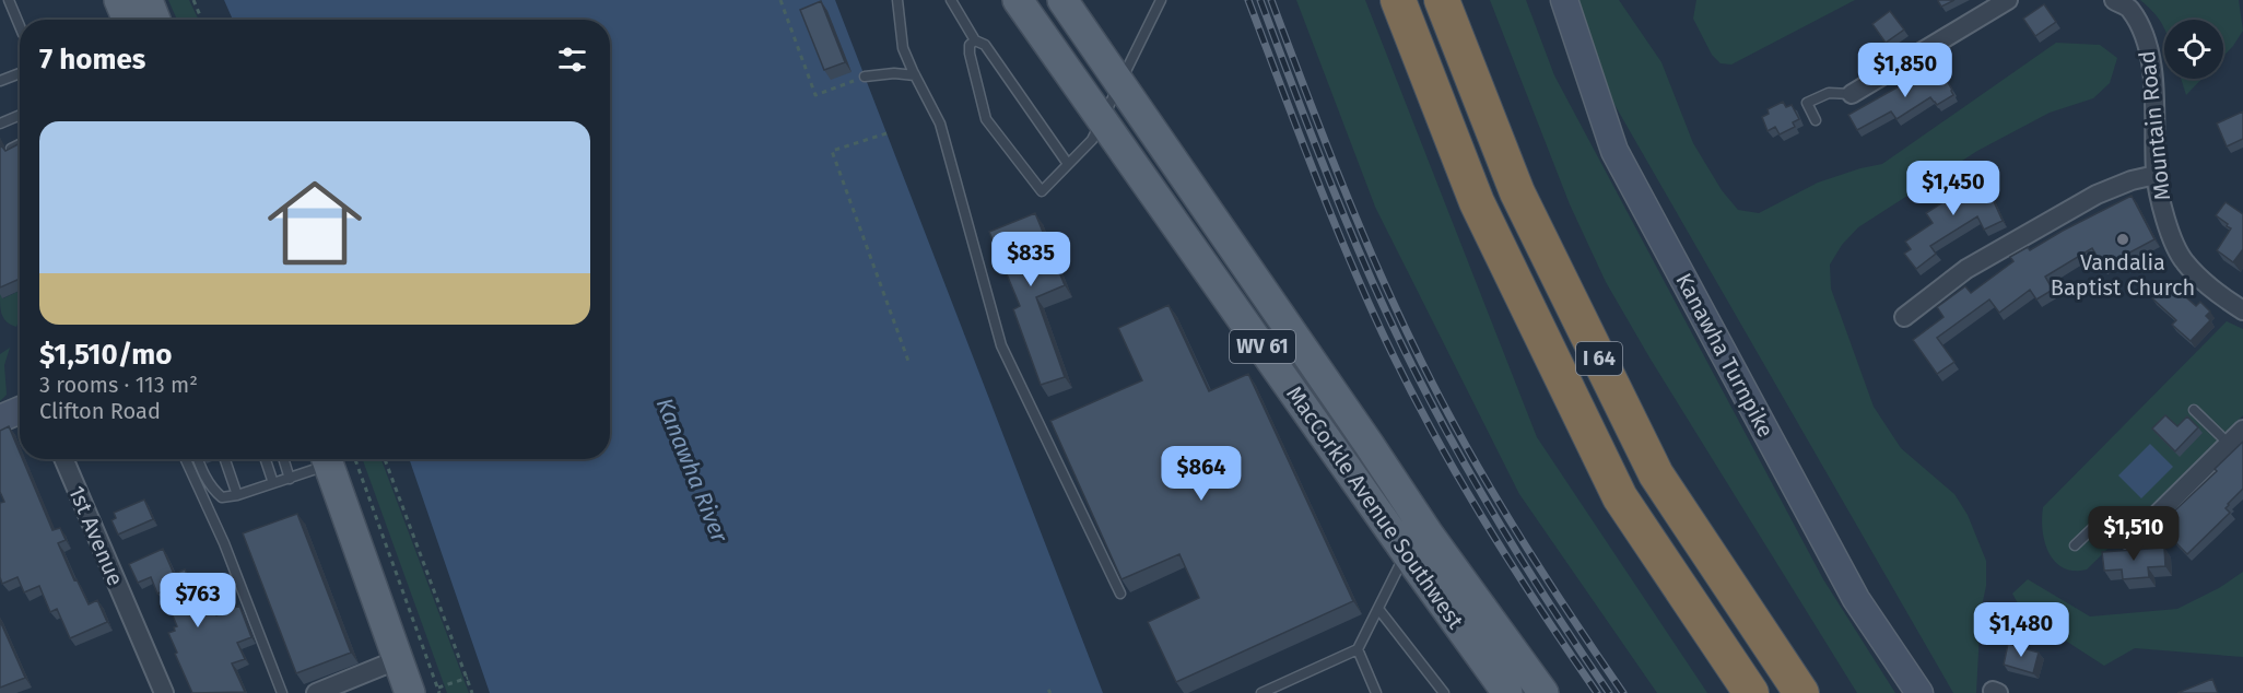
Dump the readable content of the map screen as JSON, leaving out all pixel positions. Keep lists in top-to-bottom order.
{
  "streets": {
    "highway": ["I 64"],
    "main road": ["WV 61", "Kanawha Turnpike", "MacCorkle Avenue Southwest"],
    "street": ["Mountain Road", "1st Avenue"]
  },
  "water": ["Kanawha River"],
  "places": ["Vandalia Baptist Church"],
  "page": {
    "heading": "7 homes",
    "price": [
      "$1,850",
      "$1,450",
      "$835",
      "$864",
      "$1,510",
      "$763",
      "$1,480"
    ],
    "list": [
      {
        "name": "$1,510/mo",
        "note": "3 rooms · 113 m² · Clifton Road"
      }
    ]
  }
}
